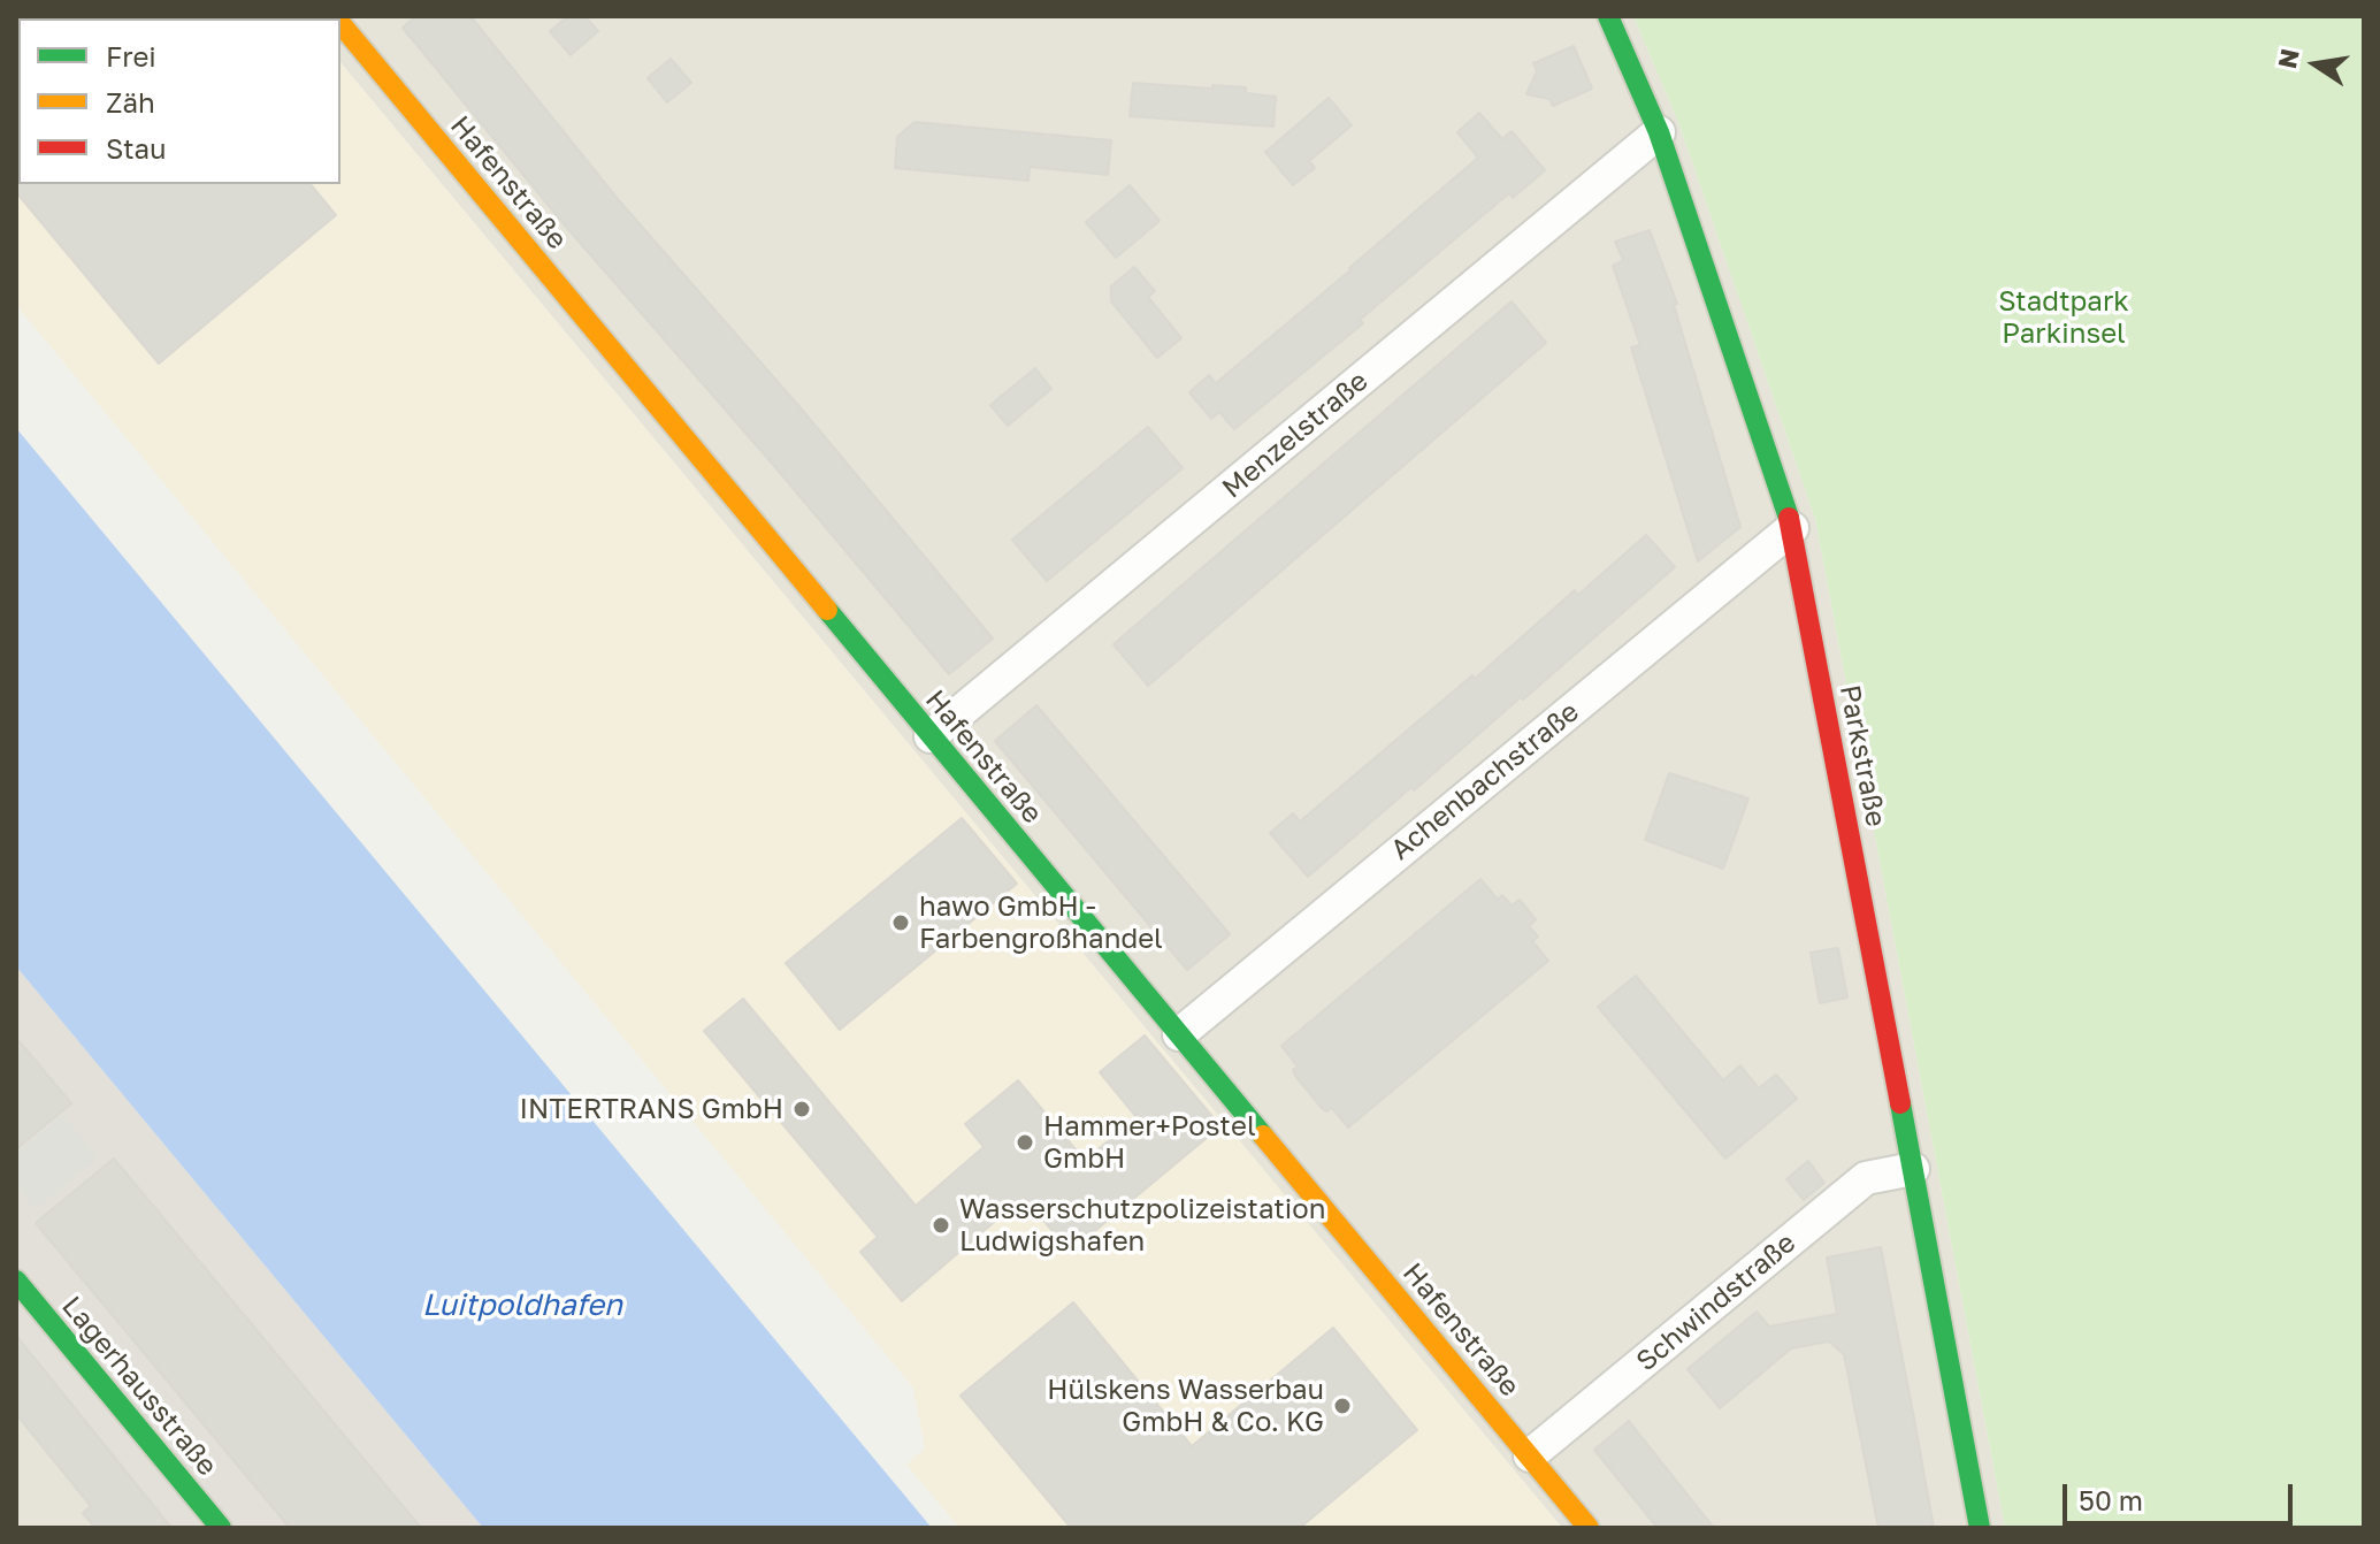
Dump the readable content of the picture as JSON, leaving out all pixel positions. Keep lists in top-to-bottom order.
{
  "streets": {
    "street": [
      "Hafenstraße",
      "Menzelstraße",
      "Parkstraße",
      "Achenbachstraße",
      "Schwindstraße",
      "Lagerhausstraße"
    ]
  },
  "crossings": [
    ["Hafenstraße", "Menzelstraße"],
    ["Hafenstraße", "Achenbachstraße"],
    ["Hafenstraße", "Schwindstraße"],
    ["Menzelstraße", "Parkstraße"],
    ["Parkstraße", "Achenbachstraße"],
    ["Parkstraße", "Schwindstraße"]
  ],
  "water": ["Luitpoldhafen"],
  "parks": ["Stadtpark Parkinsel"],
  "places": [
    "hawo GmbH - Farbengroßhandel",
    "INTERTRANS GmbH",
    "Hammer+Postel GmbH",
    "Wasserschutzpolizeistation Ludwigshafen",
    "Hülskens Wasserbau GmbH & Co. KG"
  ],
  "legend": ["Frei", "Zäh", "Stau"],
  "scale_bar": "50 m",
  "north": "left"
}
